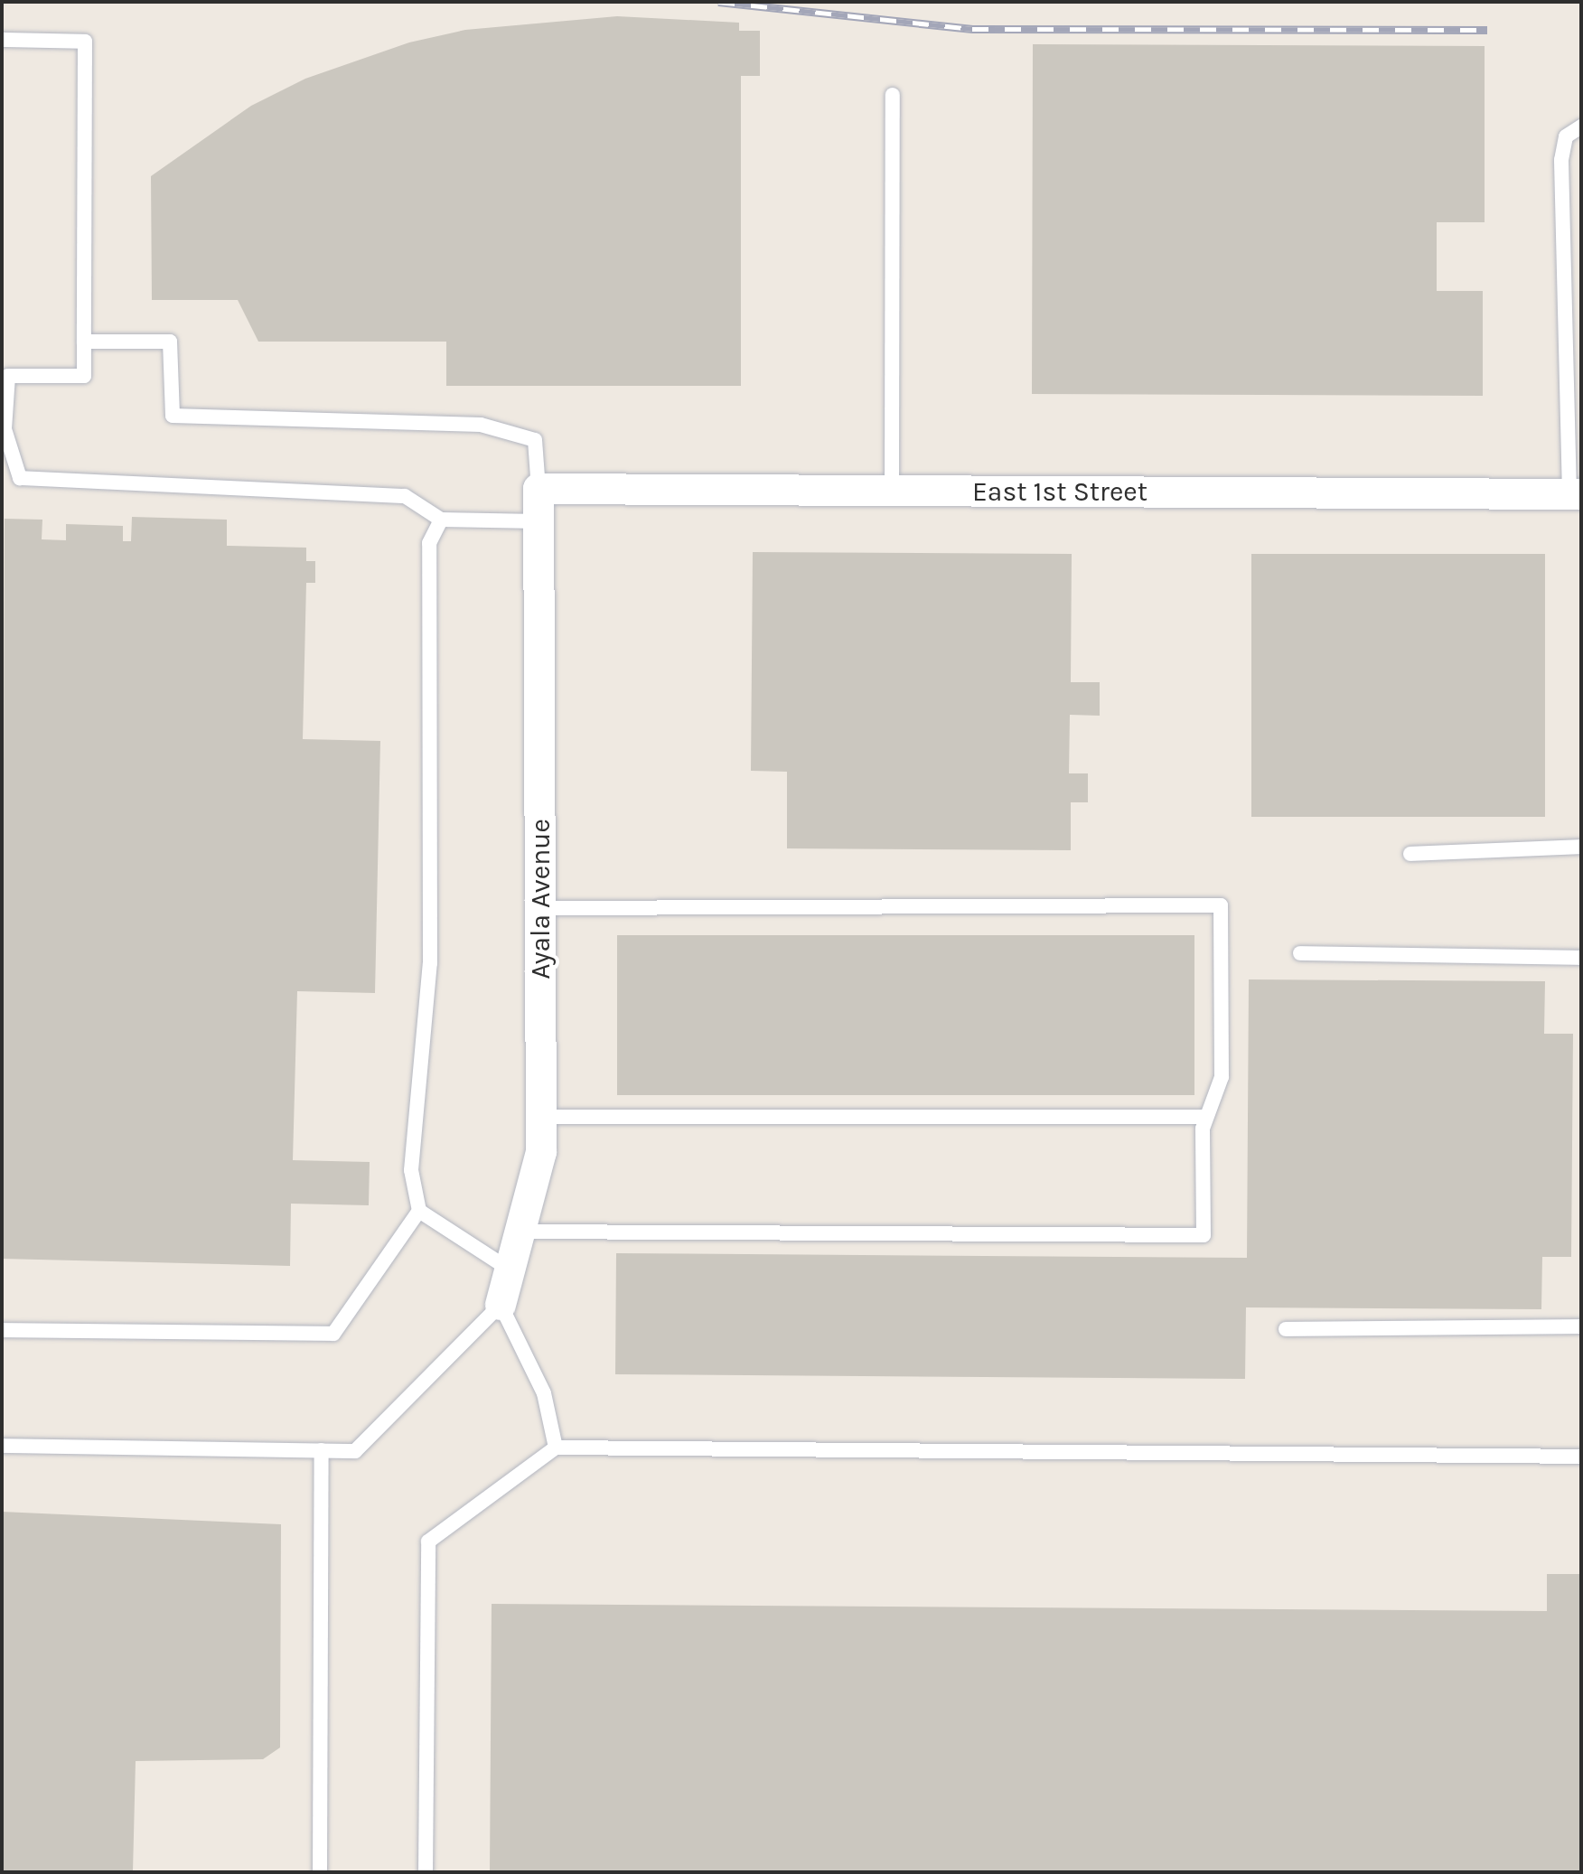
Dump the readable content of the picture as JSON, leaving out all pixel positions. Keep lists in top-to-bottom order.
{
  "streets": {
    "street": ["East 1st Street", "Ayala Avenue"]
  },
  "crossings": [
    ["East 1st Street", "Ayala Avenue"]
  ]
}
